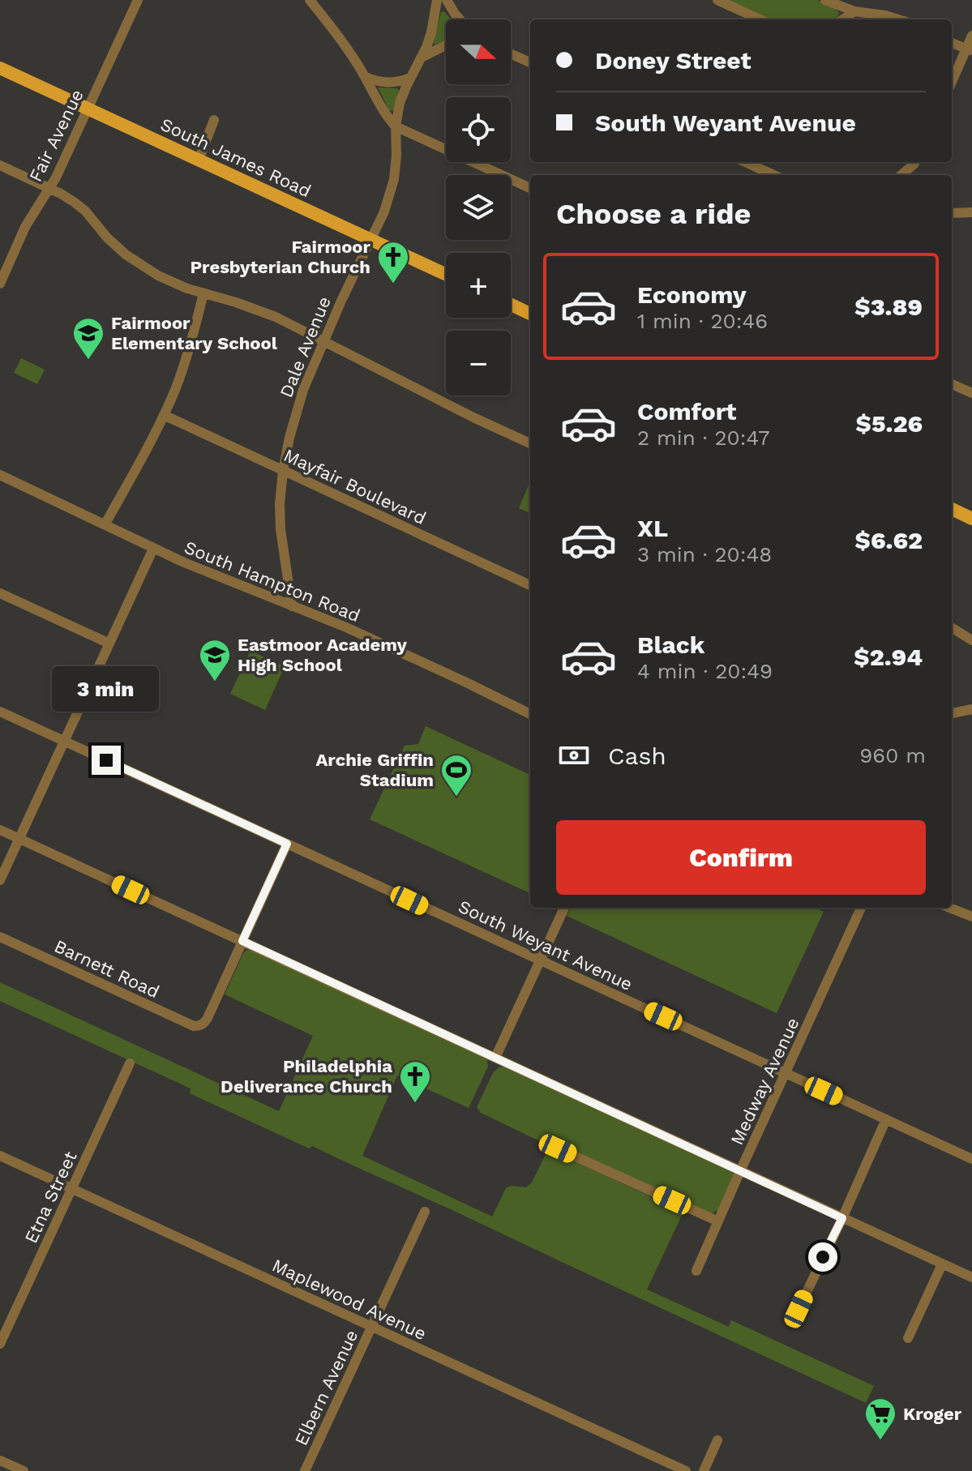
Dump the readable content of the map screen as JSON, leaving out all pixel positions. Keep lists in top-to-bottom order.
{
  "streets": {
    "main road": ["South James Road"],
    "street": [
      "Fair Avenue",
      "Dale Avenue",
      "Mayfair Boulevard",
      "South Hampton Road",
      "South Weyant Avenue",
      "Barnett Road",
      "Medway Avenue",
      "Etna Street",
      "Maplewood Avenue",
      "Elbern Avenue"
    ]
  },
  "crossings": [
    ["Fair Avenue", "South James Road"],
    ["South James Road", "Dale Avenue"],
    ["Dale Avenue", "Mayfair Boulevard"],
    ["Dale Avenue", "South Hampton Road"],
    ["South Weyant Avenue", "Medway Avenue"],
    ["Etna Street", "Maplewood Avenue"],
    ["Maplewood Avenue", "Elbern Avenue"]
  ],
  "places": {
    "church": ["Fairmoor Presbyterian Church", "Philadelphia Deliverance Church"],
    "school or university": ["Fairmoor Elementary School", "Eastmoor Academy High School"],
    "sports": ["Archie Griffin Stadium"],
    "supermarket": ["Kroger"]
  },
  "north": "right",
  "page": {
    "map_buttons": ["+", "−"],
    "banner": ["Doney Street", "South Weyant Avenue"],
    "heading": "Choose a ride",
    "list": [
      {
        "name": "Economy",
        "note": "1 min · 20:46",
        "value": "$3.89"
      },
      {
        "name": "Comfort",
        "note": "2 min · 20:47",
        "value": "$5.26"
      },
      {
        "name": "XL",
        "note": "3 min · 20:48",
        "value": "$6.62"
      },
      {
        "name": "Black",
        "note": "4 min · 20:49",
        "value": "$2.94"
      }
    ],
    "bubble": "3 min",
    "pay": ["Cash", "960 m"],
    "buttons": "Confirm"
  }
}
